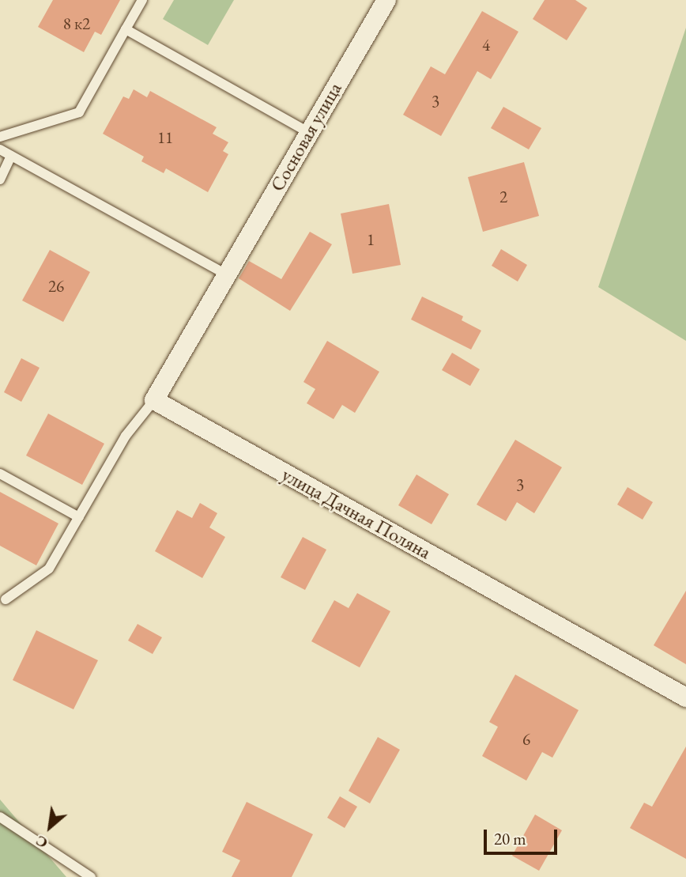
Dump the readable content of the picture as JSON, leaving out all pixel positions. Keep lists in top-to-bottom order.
{
  "streets": {
    "street": ["Сосновая улица", "улица Дачная Поляна"]
  },
  "house_numbers": [
    "8 к2",
    "4",
    "3",
    "11",
    "2",
    "1",
    "26",
    "3",
    "6"
  ],
  "scale_bar": "20 m",
  "north": "bottom left"
}
